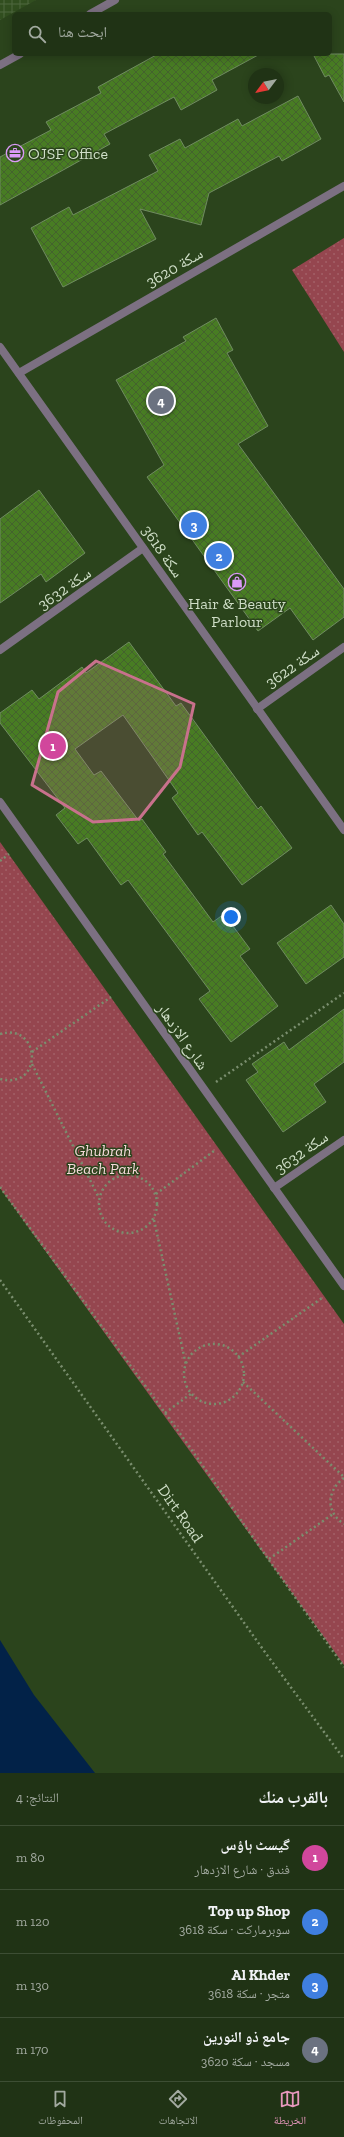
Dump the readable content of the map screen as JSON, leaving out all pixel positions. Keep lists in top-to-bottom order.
{
  "streets": {
    "street": [
      "سكة 3620",
      "سكة 3618",
      "سكة 3632",
      "سكة 3622",
      "شارع الازدهار"
    ],
    "path": ["Dirt Road"]
  },
  "crossings": [
    ["سكة 3620", "سكة 3618"],
    ["سكة 3618", "سكة 3632"],
    ["سكة 3618", "سكة 3622"],
    ["سكة 3632", "شارع الازدهار"]
  ],
  "parks": ["Ghubrah Beach Park"],
  "places": {
    "office": ["OJSF Office"],
    "shop": ["Hair & Beauty Parlour"]
  },
  "north": "bottom left",
  "page": {
    "search": "ابحث هنا",
    "pins": [
      "4",
      "3",
      "2",
      "1"
    ],
    "heading": ["بالقرب منك", "النتائج: 4"],
    "list": [
      {
        "mark": "1",
        "name": "گیسٹ ہاؤس",
        "note": "فندق · شارع الازدهار",
        "value": "80 m"
      },
      {
        "mark": "2",
        "name": "Top up Shop",
        "note": "سوبرماركت · سكة 3618",
        "value": "120 m"
      },
      {
        "mark": "3",
        "name": "Al Khder",
        "note": "متجر · سكة 3618",
        "value": "130 m"
      },
      {
        "mark": "4",
        "name": "جامع ذو النورين",
        "note": "مسجد · سكة 3620",
        "value": "170 m"
      }
    ],
    "nav": ["الخريطة", "الاتجاهات", "المحفوظات"]
  }
}
